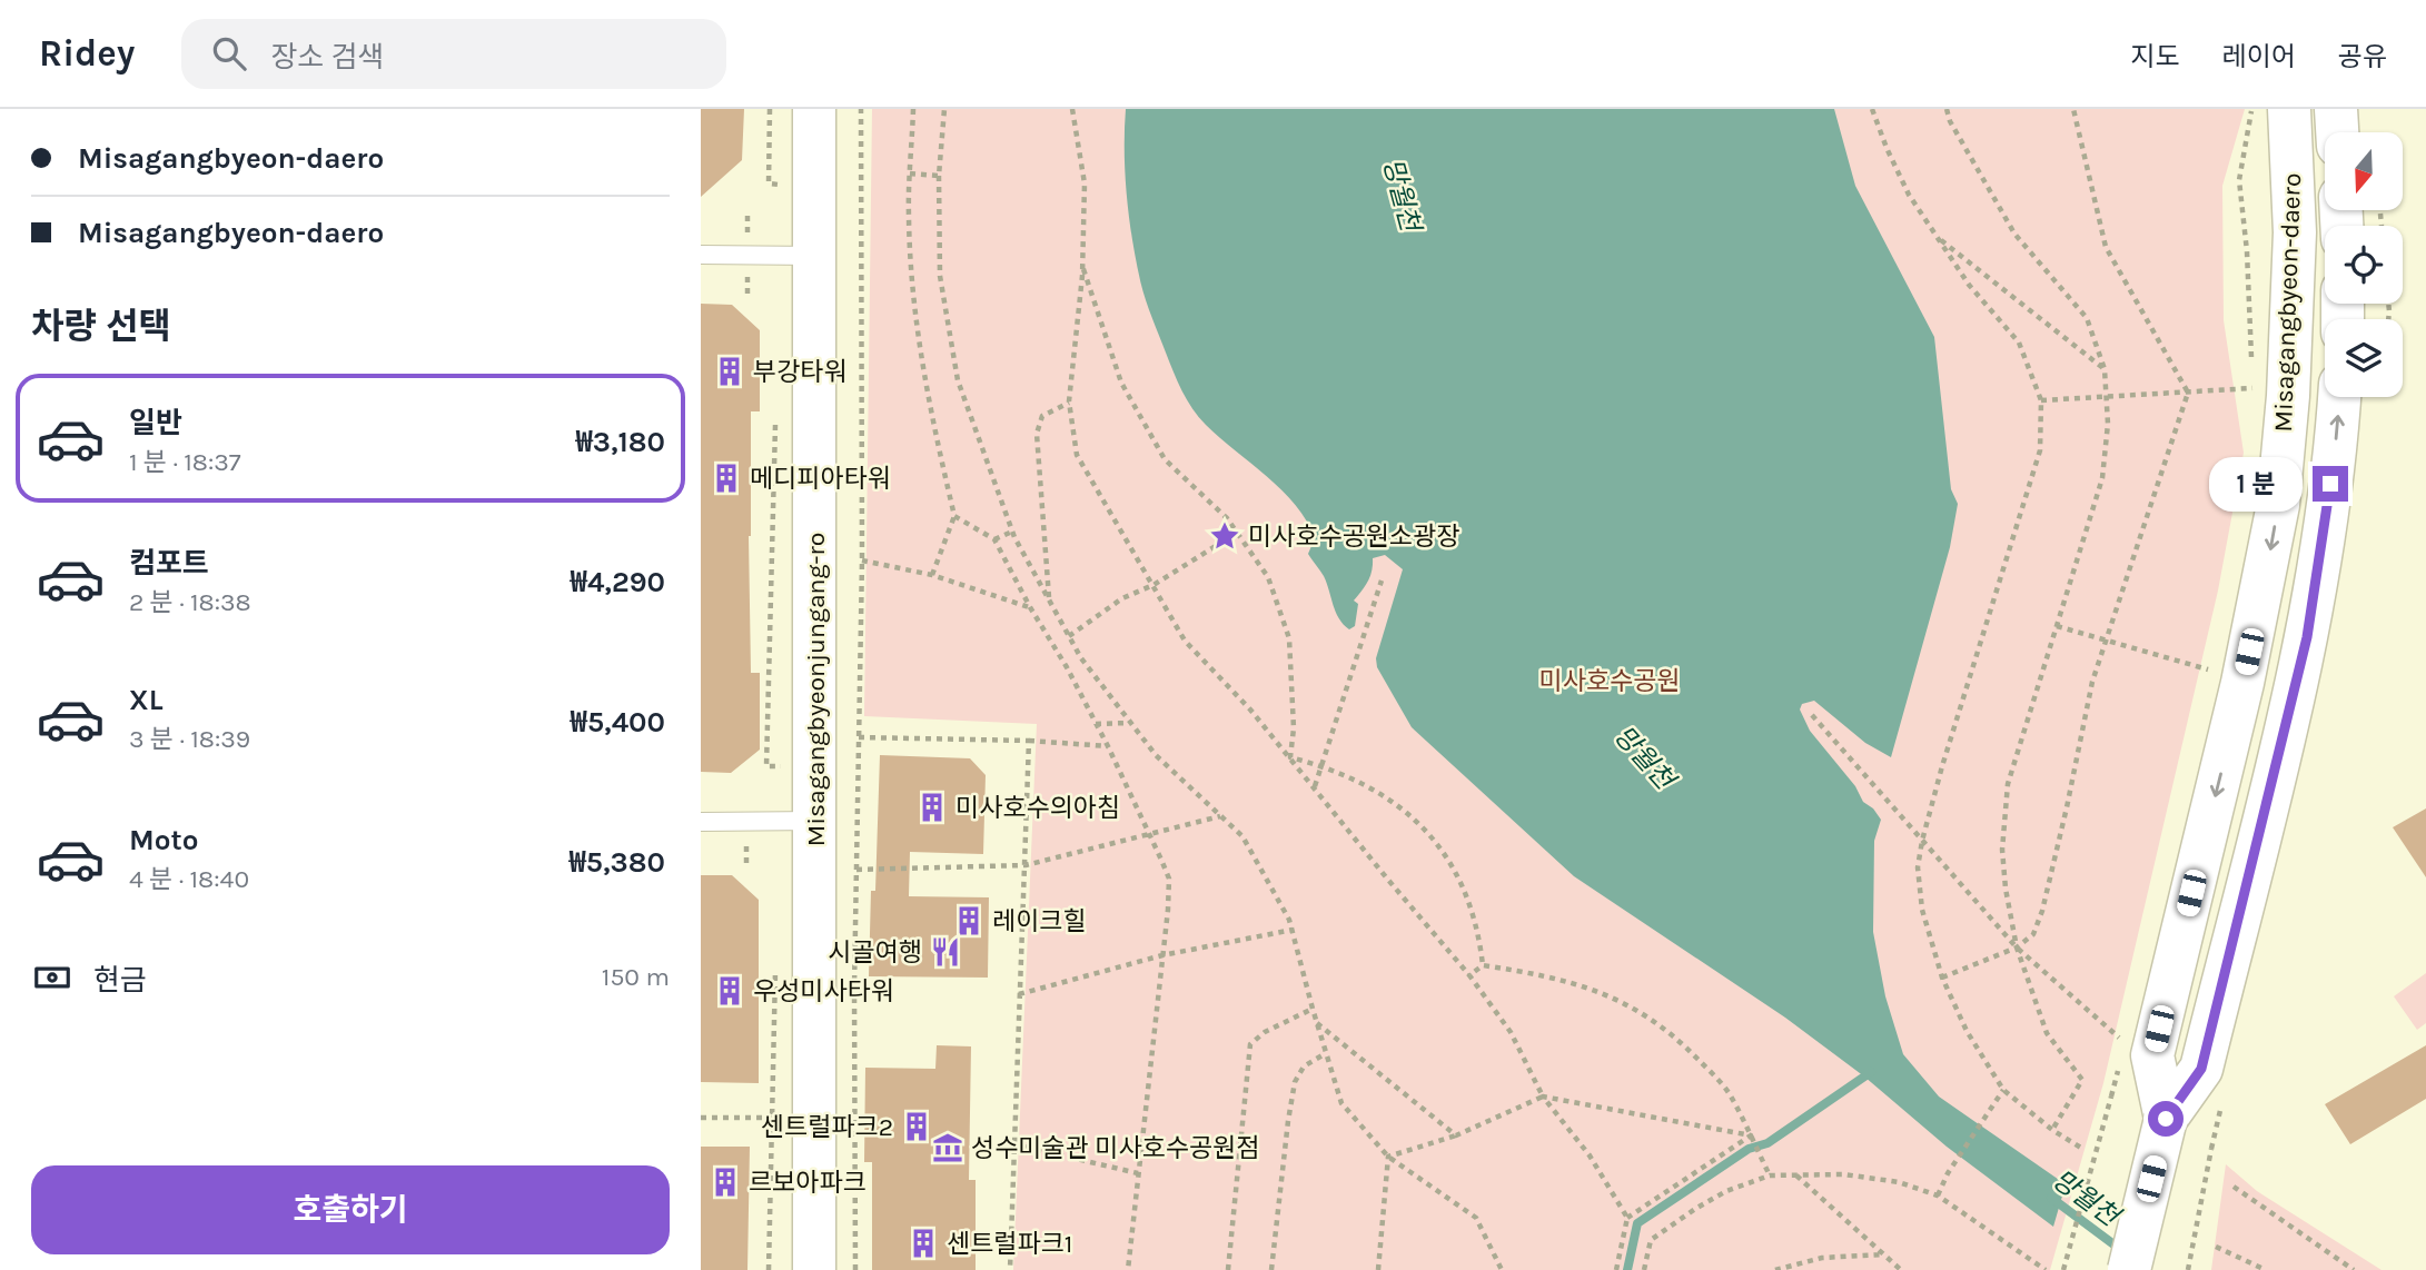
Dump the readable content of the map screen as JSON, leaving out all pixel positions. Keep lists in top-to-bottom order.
{
  "streets": {
    "main road": ["Misagangbyeon-daero", "Misagangbyeonjungang-ro"]
  },
  "water": ["망월천"],
  "parks": ["미사호수공원"],
  "places": {
    "building": [
      "부강타워",
      "메디피아타워",
      "미사호수의아침",
      "레이크힐",
      "우성미사타워",
      "센트럴파크2",
      "르보아파크",
      "센트럴파크1"
    ],
    "place": ["미사호수공원소광장"],
    "restaurant": ["시골여행"],
    "museum": ["성수미술관 미사호수공원점"]
  },
  "north": "bottom",
  "page": {
    "header": "Ridey",
    "search": "장소 검색",
    "nav": ["지도", "레이어", "공유"],
    "banner": ["Misagangbyeon-daero", "Misagangbyeon-daero"],
    "heading": "차량 선택",
    "list": [
      {
        "name": "일반",
        "note": "1 분 · 18:37",
        "value": "₩3,180"
      },
      {
        "name": "컴포트",
        "note": "2 분 · 18:38",
        "value": "₩4,290"
      },
      {
        "name": "XL",
        "note": "3 분 · 18:39",
        "value": "₩5,400"
      },
      {
        "name": "Moto",
        "note": "4 분 · 18:40",
        "value": "₩5,380"
      }
    ],
    "bubble": "1 분",
    "pay": ["현금", "150 m"],
    "buttons": "호출하기"
  }
}
